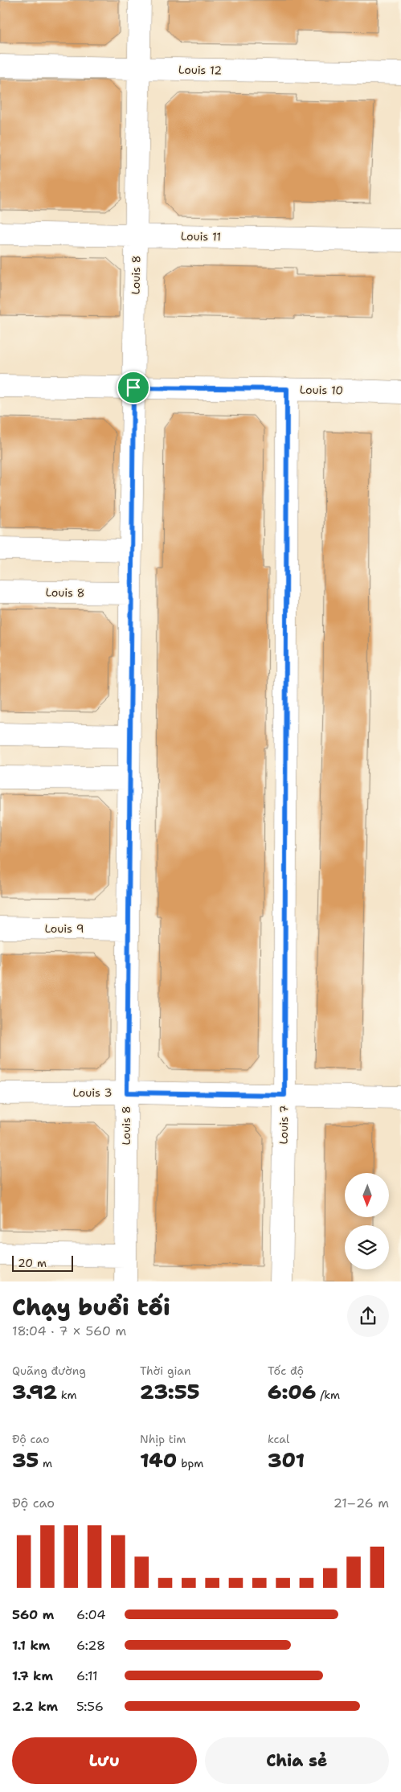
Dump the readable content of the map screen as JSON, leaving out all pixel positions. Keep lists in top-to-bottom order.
{
  "streets": {
    "street": [
      "Louis 12",
      "Louis 11",
      "Louis 8",
      "Louis 10",
      "Louis 9",
      "Louis 3",
      "Louis 7"
    ]
  },
  "crossings": [
    ["Louis 12", "Louis 8"],
    ["Louis 11", "Louis 8"],
    ["Louis 8", "Louis 10"],
    ["Louis 8", "Louis 9"],
    ["Louis 8", "Louis 3"],
    ["Louis 10", "Louis 7"],
    ["Louis 3", "Louis 7"]
  ],
  "scale_bar": "20 m",
  "north": "bottom",
  "page": {
    "scale": "20 m",
    "heading": ["Chạy buổi tối", "18:04 · 7 × 560 m"],
    "stats": [
      ["Quãng đường", "3.92 km"],
      ["Thời gian", "23:55"],
      ["Tốc độ", "6:06 /km"],
      ["Độ cao", "35 m"],
      ["Nhịp tim", "140 bpm"],
      ["kcal", "301"]
    ],
    "chart": ["Độ cao", "21–26 m"],
    "list": [
      {
        "name": "560 m",
        "note": "6:04"
      },
      {
        "name": "1.1 km",
        "note": "6:28"
      },
      {
        "name": "1.7 km",
        "note": "6:11"
      },
      {
        "name": "2.2 km",
        "note": "5:56"
      }
    ],
    "buttons": ["Lưu", "Chia sẻ"]
  }
}
